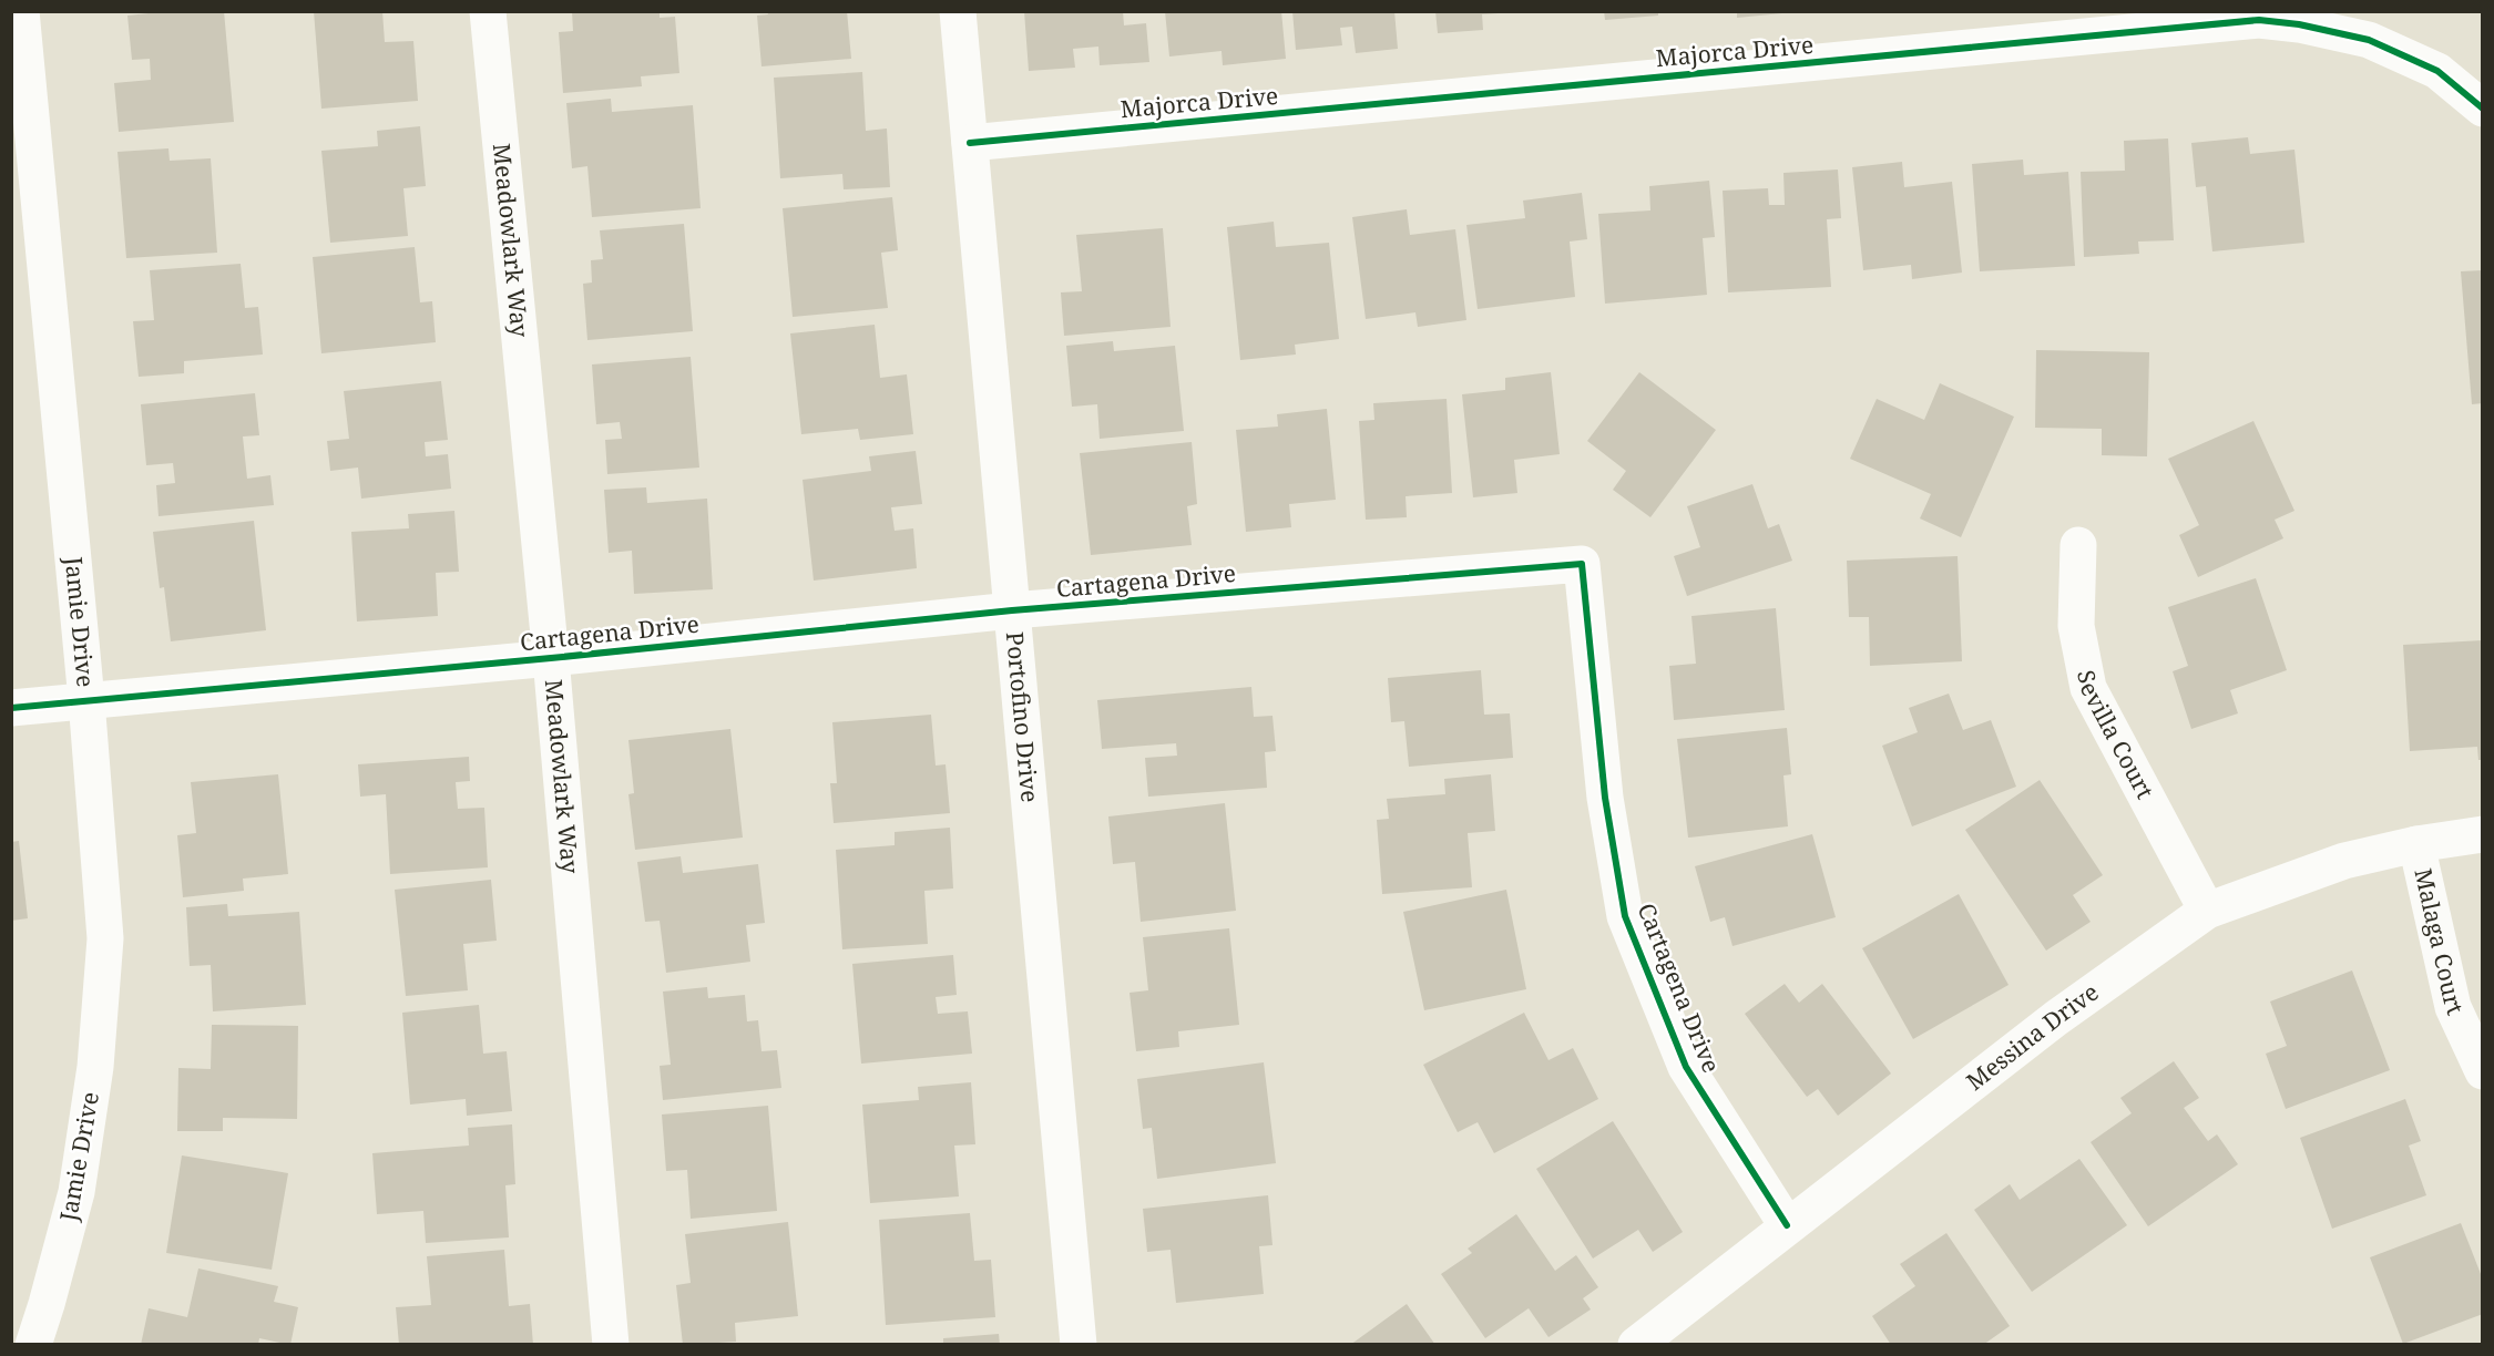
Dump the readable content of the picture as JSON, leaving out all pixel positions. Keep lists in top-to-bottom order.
{
  "streets": {
    "street": [
      "Majorca Drive",
      "Meadowlark Way",
      "Cartagena Drive",
      "Jamie Drive",
      "Portofino Drive",
      "Sevilla Court",
      "Malaga Court",
      "Messina Drive"
    ]
  },
  "crossings": [
    ["Majorca Drive", "Portofino Drive"],
    ["Meadowlark Way", "Cartagena Drive"],
    ["Cartagena Drive", "Jamie Drive"],
    ["Cartagena Drive", "Portofino Drive"],
    ["Cartagena Drive", "Messina Drive"],
    ["Sevilla Court", "Messina Drive"],
    ["Malaga Court", "Messina Drive"]
  ]
}
